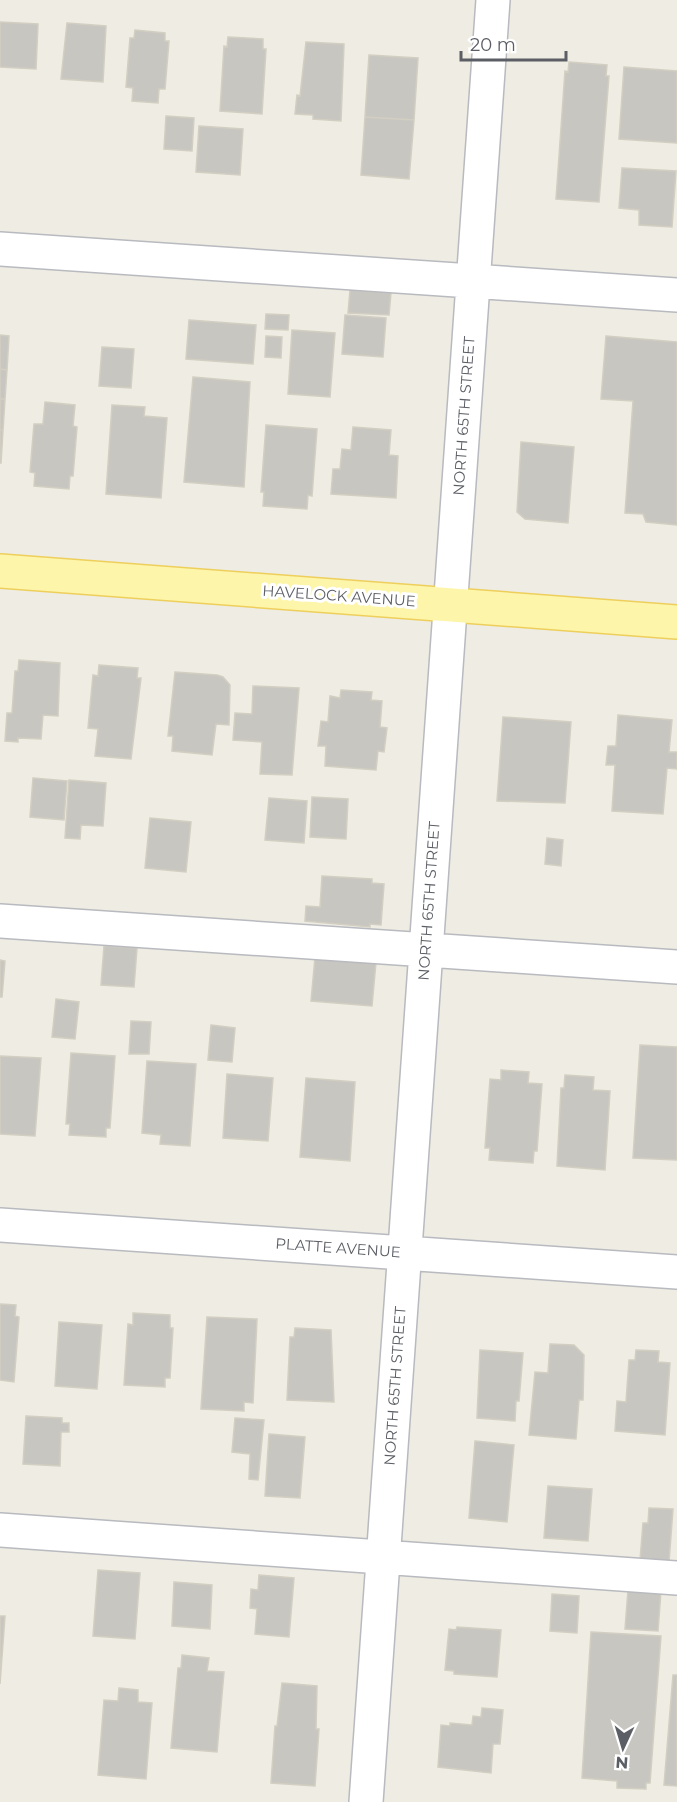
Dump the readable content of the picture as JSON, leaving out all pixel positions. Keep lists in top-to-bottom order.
{
  "streets": {
    "main road": ["HAVELOCK AVENUE"],
    "street": ["NORTH 65TH STREET", "PLATTE AVENUE"]
  },
  "crossings": [
    ["NORTH 65TH STREET", "HAVELOCK AVENUE"],
    ["NORTH 65TH STREET", "PLATTE AVENUE"]
  ],
  "scale_bar": "20 m",
  "north": "bottom"
}
